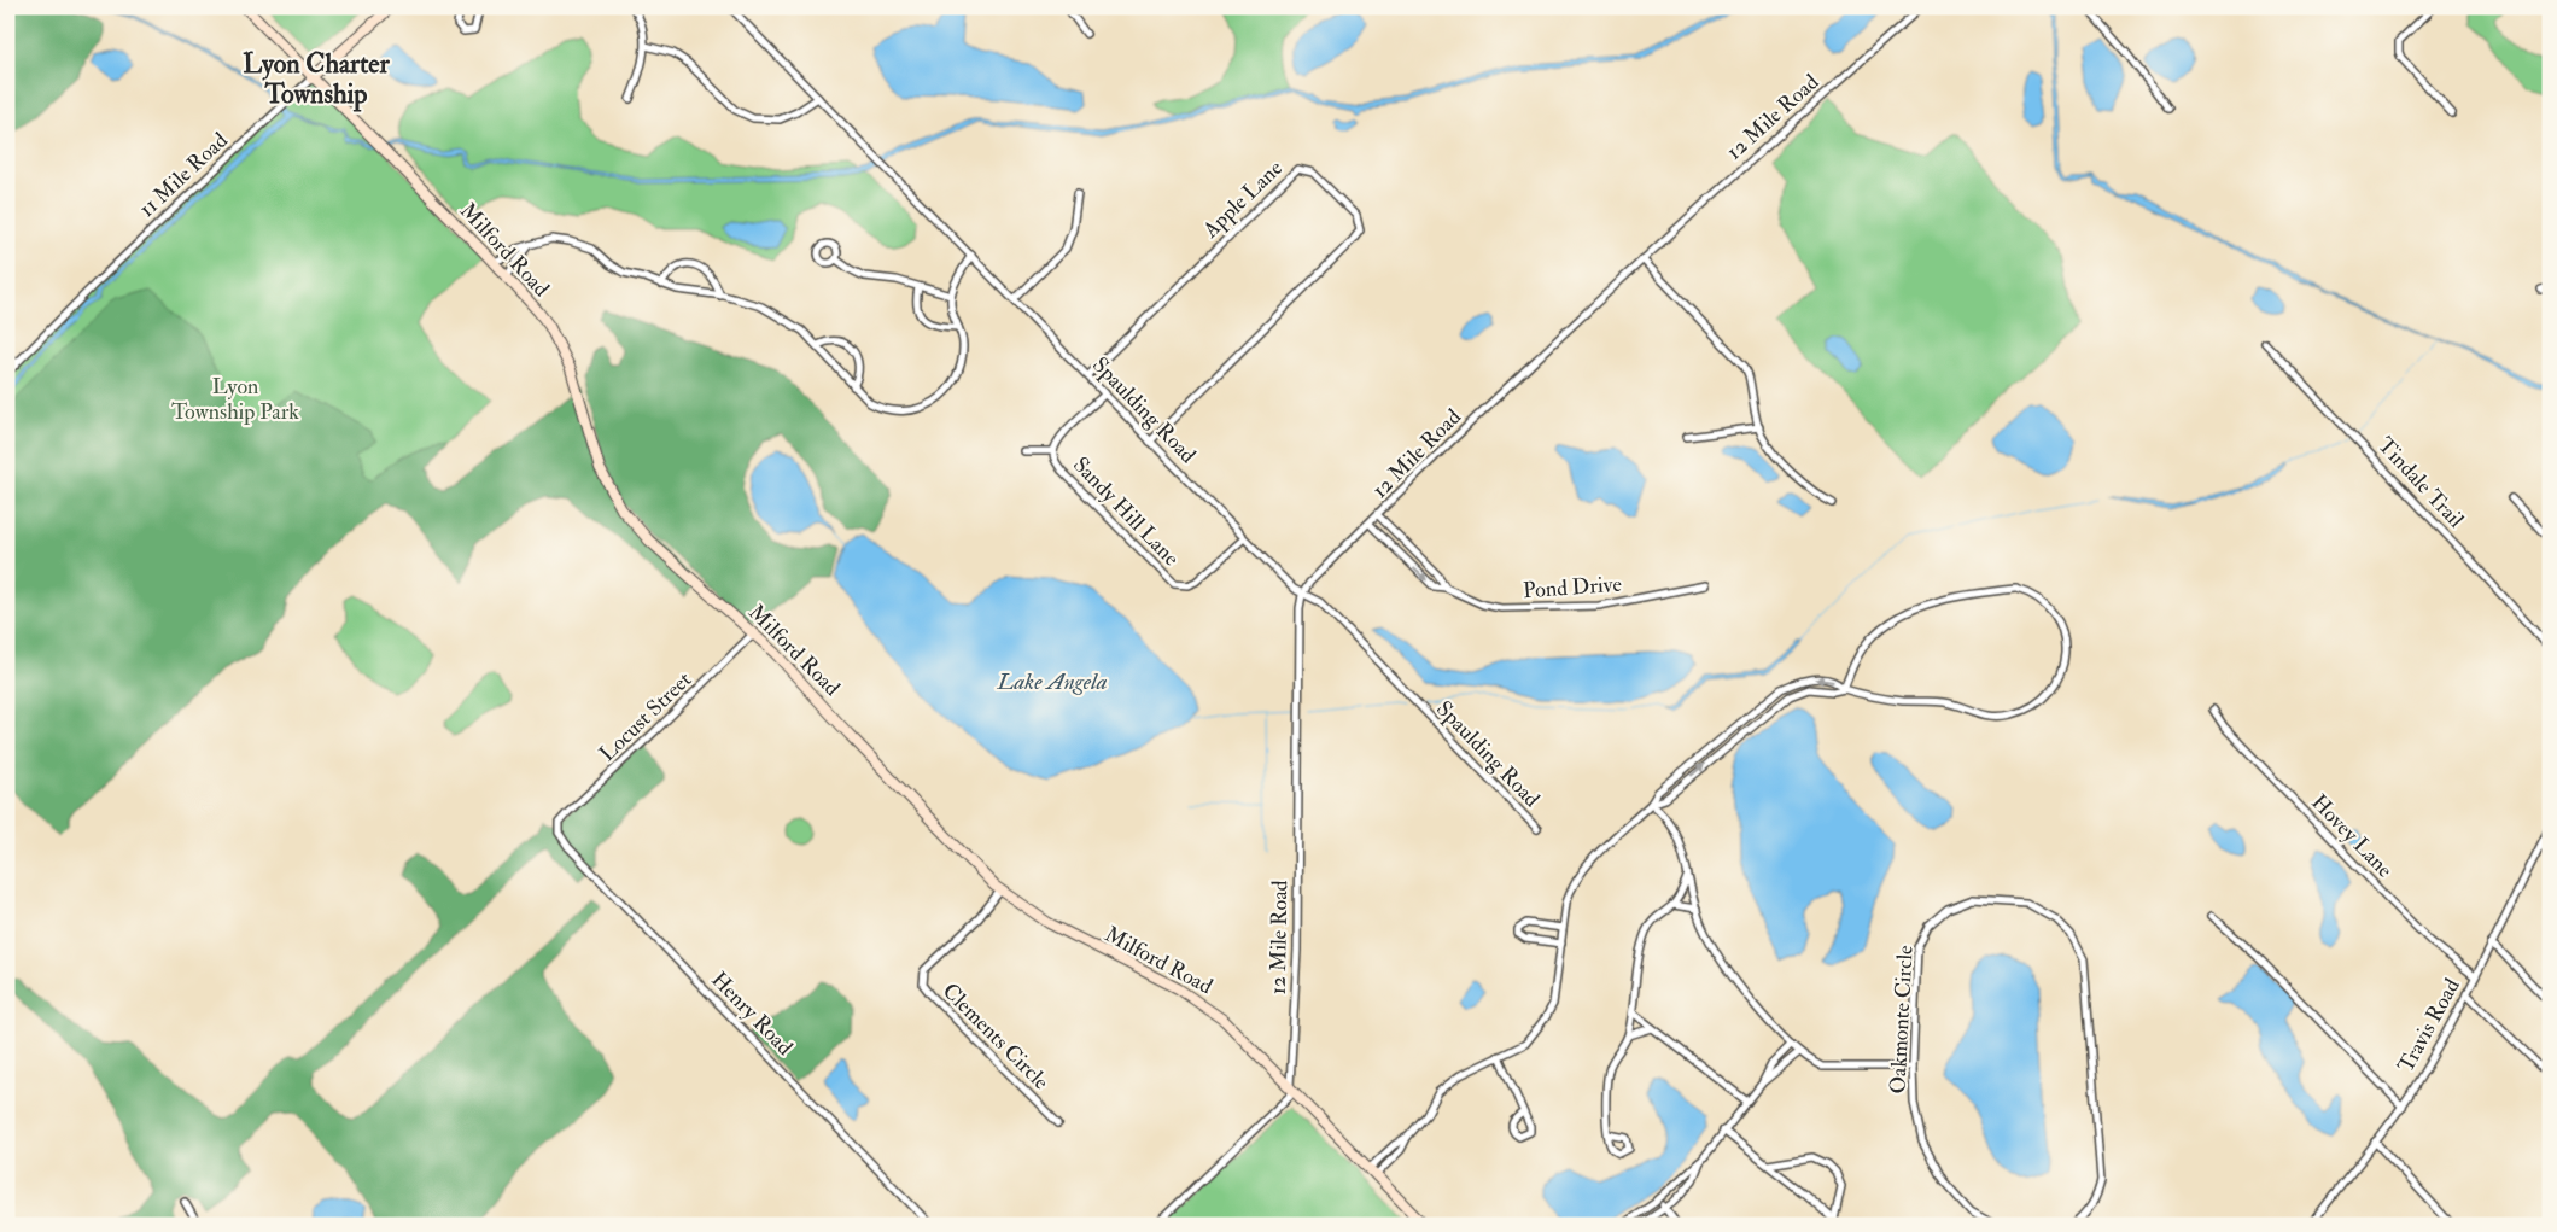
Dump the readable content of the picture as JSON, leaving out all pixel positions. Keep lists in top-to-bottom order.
{
  "streets": {
    "street": [
      "12 Mile Road",
      "11 Mile Road",
      "Apple Lane",
      "Milford Road",
      "Spaulding Road",
      "Tindale Trail",
      "Sandy Hill Lane",
      "Pond Drive",
      "Locust Street",
      "Hovey Lane",
      "Henry Road",
      "Oakmonte Circle",
      "Travis Road",
      "Clements Circle"
    ]
  },
  "crossings": [
    ["12 Mile Road", "Milford Road"],
    ["12 Mile Road", "Spaulding Road"],
    ["12 Mile Road", "Pond Drive"],
    ["11 Mile Road", "Milford Road"],
    ["Apple Lane", "Spaulding Road"],
    ["Milford Road", "Locust Street"],
    ["Milford Road", "Clements Circle"],
    ["Spaulding Road", "Sandy Hill Lane"],
    ["Locust Street", "Henry Road"],
    ["Hovey Lane", "Travis Road"]
  ],
  "districts": ["Lyon Charter Township"],
  "water": ["Lake Angela"],
  "parks": ["Lyon Township Park"]
}
